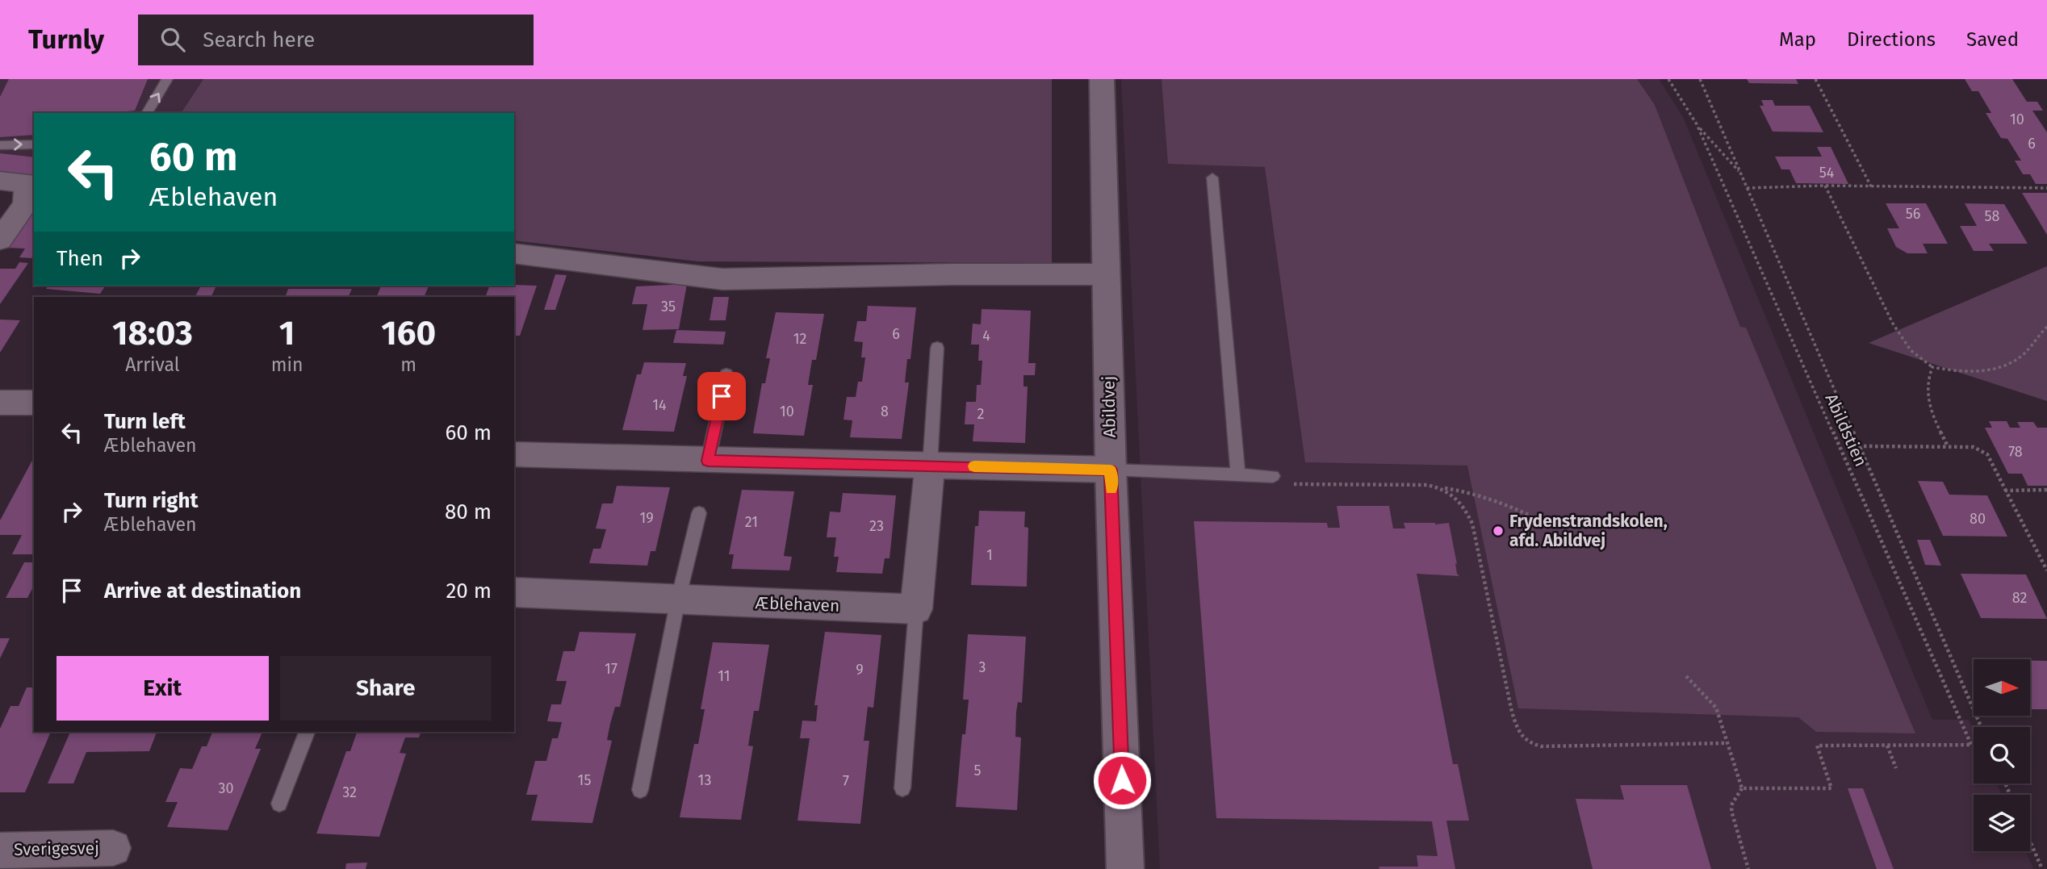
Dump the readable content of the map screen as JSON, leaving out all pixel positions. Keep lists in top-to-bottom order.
{
  "streets": {
    "street": ["Abildvej", "Æblehaven", "Sverigesvej"],
    "path": ["Abildstien"]
  },
  "places": ["Frydenstrandskolen, afd. Abildvej"],
  "house_numbers": [
    "10",
    "6",
    "54",
    "56",
    "58",
    "35",
    "6",
    "4",
    "12",
    "14",
    "10",
    "8",
    "2",
    "78",
    "19",
    "80",
    "21",
    "23",
    "1",
    "82",
    "3",
    "17",
    "9",
    "11",
    "5",
    "15",
    "13",
    "7",
    "30",
    "32"
  ],
  "north": "right",
  "page": {
    "header": "Turnly",
    "search": "Search here",
    "nav": ["Map", "Directions", "Saved"],
    "turn": ["60 m", "Æblehaven"],
    "then": "Then",
    "eta": [
      "18:03",
      "Arrival",
      "1",
      "min",
      "160",
      "m"
    ],
    "list": [
      {
        "name": "Turn left",
        "note": "Æblehaven",
        "value": "60 m"
      },
      {
        "name": "Turn right",
        "note": "Æblehaven",
        "value": "80 m"
      },
      {
        "name": "Arrive at destination",
        "value": "20 m"
      }
    ],
    "buttons": ["Exit", "Share"]
  }
}
